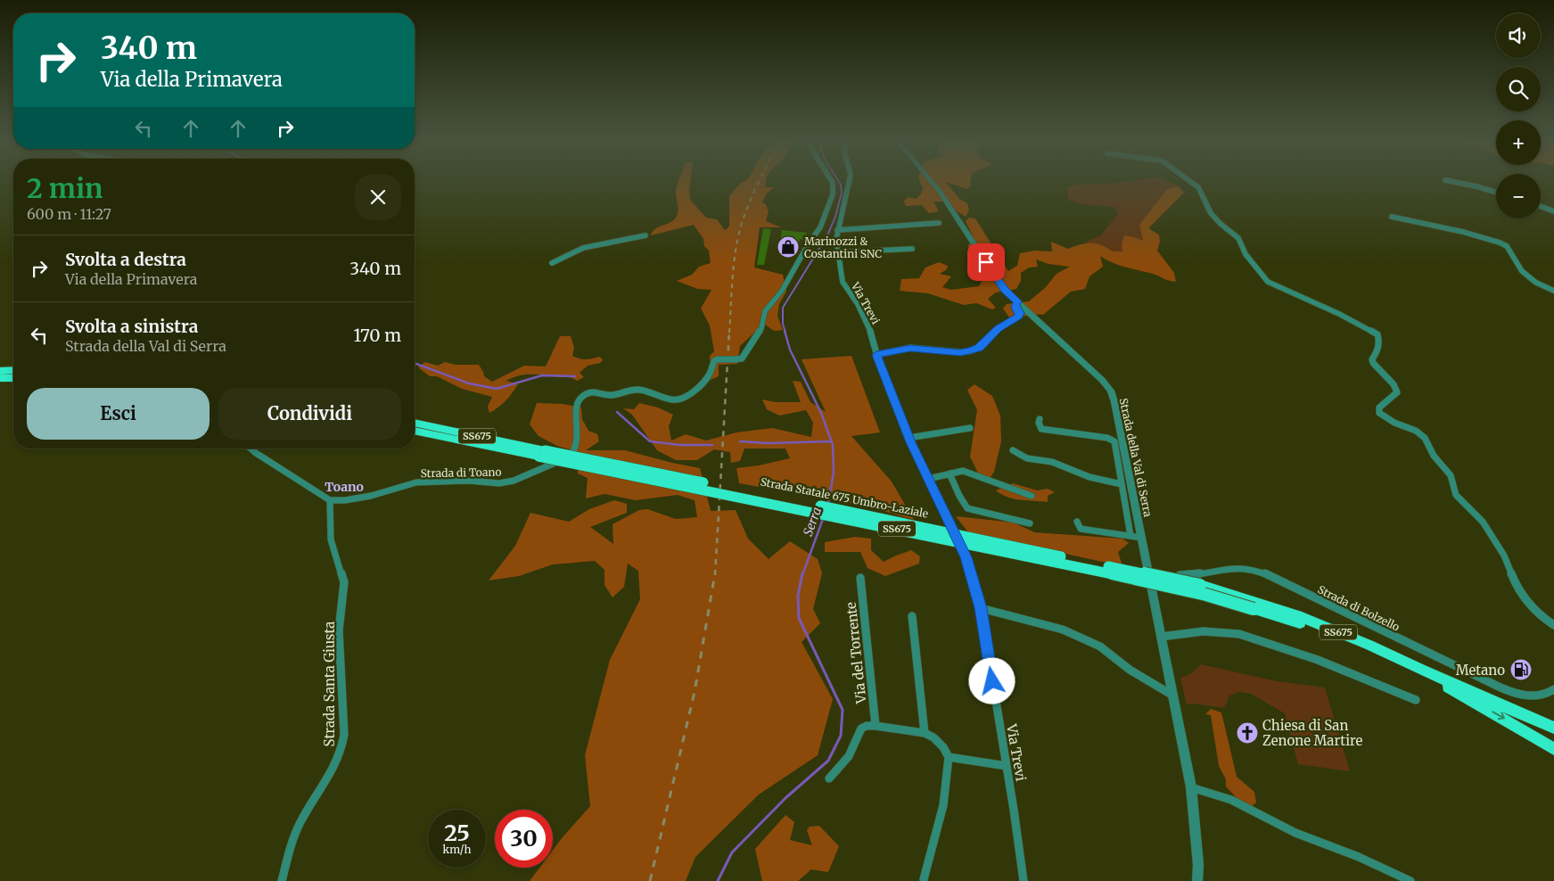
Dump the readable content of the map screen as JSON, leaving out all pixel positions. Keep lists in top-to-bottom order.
{
  "streets": {
    "highway": ["SS675", "Strada Statale 675 Umbro-Laziale"],
    "street": [
      "Via Trevi",
      "Strada della Val di Serra",
      "Strada di Toano",
      "Strada di Bolzello",
      "Via del Torrente",
      "Strada Santa Giusta"
    ]
  },
  "crossings": [
    ["Strada della Val di Serra", "Strada di Bolzello"],
    ["Strada di Toano", "Strada Santa Giusta"]
  ],
  "districts": ["Toano"],
  "water": ["Serra"],
  "places": {
    "shop": ["Marinozzi & Costantini SNC"],
    "fuel station": ["Metano"],
    "church": ["Chiesa di San Zenone Martire"]
  },
  "page": {
    "map_buttons": ["+", "−"],
    "turn": ["340 m", "Via della Primavera"],
    "heading": ["2 min", "600 m · 11:27"],
    "list": [
      {
        "name": "Svolta a destra",
        "note": "Via della Primavera",
        "value": "340 m"
      },
      {
        "name": "Svolta a sinistra",
        "note": "Strada della Val di Serra",
        "value": "170 m"
      }
    ],
    "buttons": ["Esci", "Condividi"],
    "speed": "25 km/h",
    "limit": "30"
  }
}
